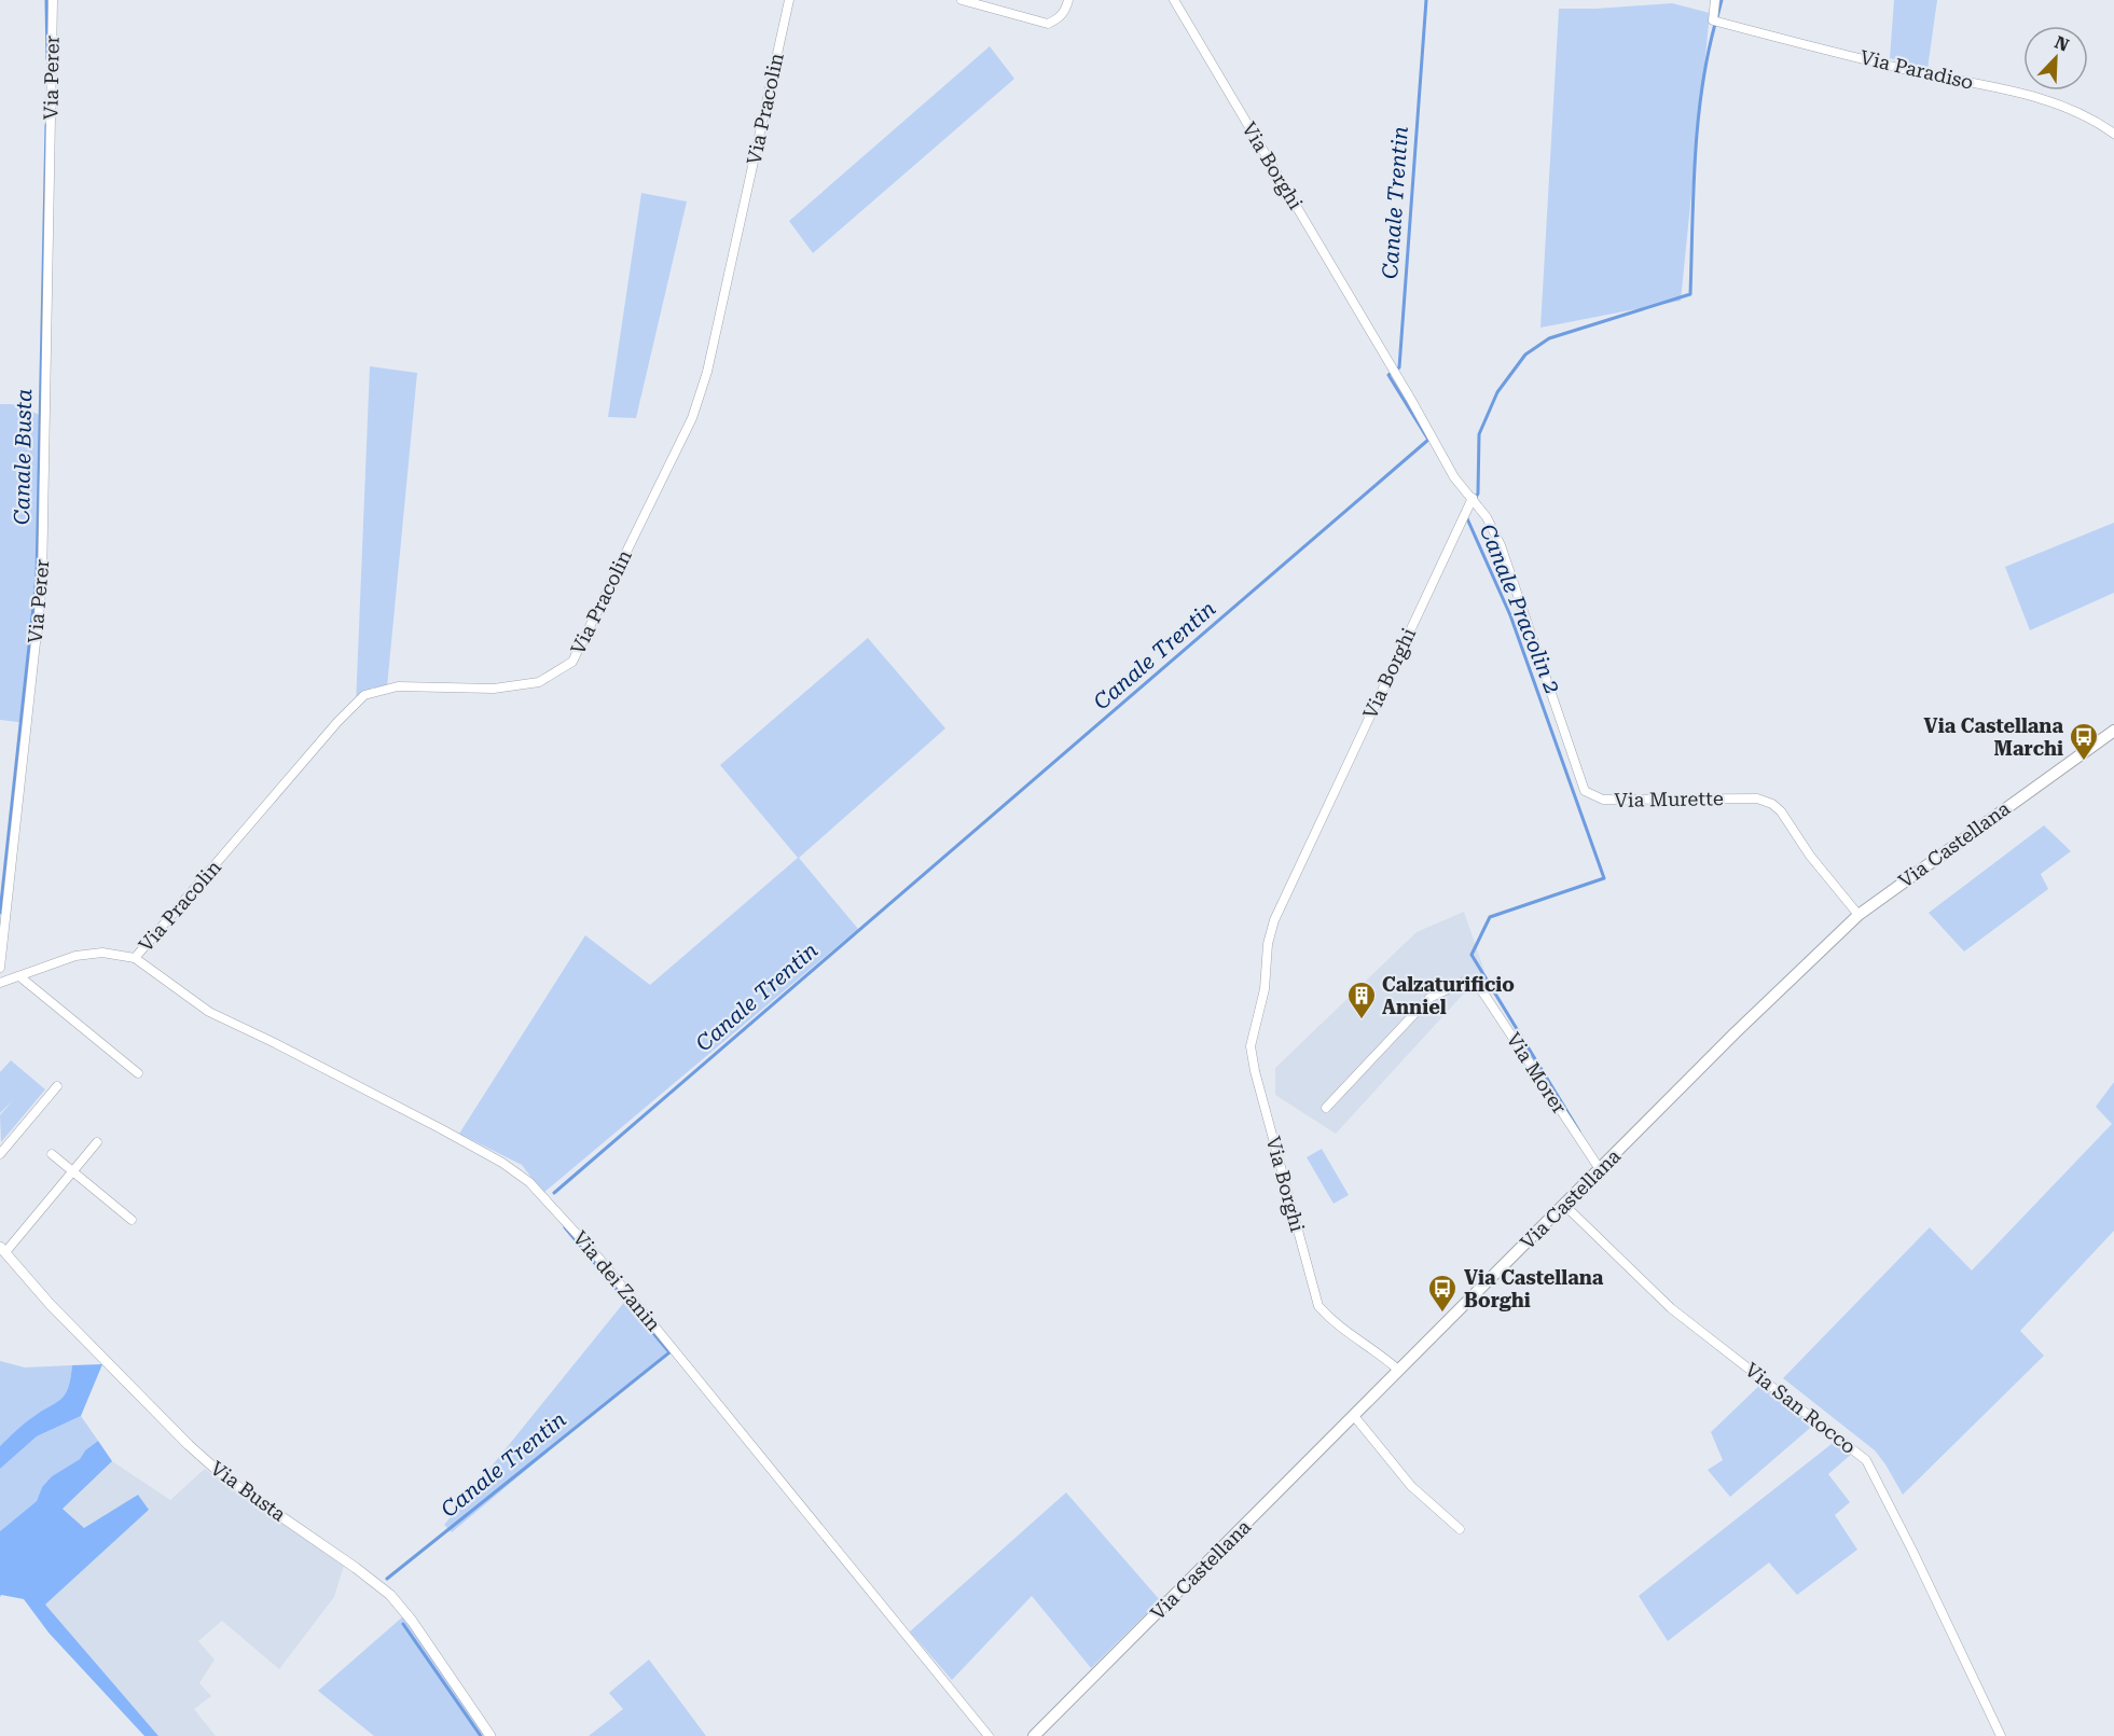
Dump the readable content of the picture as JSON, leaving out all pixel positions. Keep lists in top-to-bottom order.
{
  "streets": {
    "main road": ["Via Castellana"],
    "street": [
      "Via Paradiso",
      "Via Perer",
      "Via Pracolin",
      "Via Borghi",
      "Via Murette",
      "Via Morer",
      "Via dei Zanin",
      "Via San Rocco",
      "Via Busta"
    ]
  },
  "crossings": [
    ["Via Pracolin", "Via dei Zanin"],
    ["Via Borghi", "Via Murette"],
    ["Via Borghi", "Via Castellana"],
    ["Via Murette", "Via Castellana"],
    ["Via Castellana", "Via Morer"],
    ["Via Castellana", "Via San Rocco"]
  ],
  "water": ["Canale Trentin", "Canale Busta", "Canale Pracolin 2"],
  "places": {
    "bus stop": ["Via Castellana Marchi", "Via Castellana Borghi"],
    "building": ["Calzaturificio Anniel"]
  },
  "north": "top right"
}
